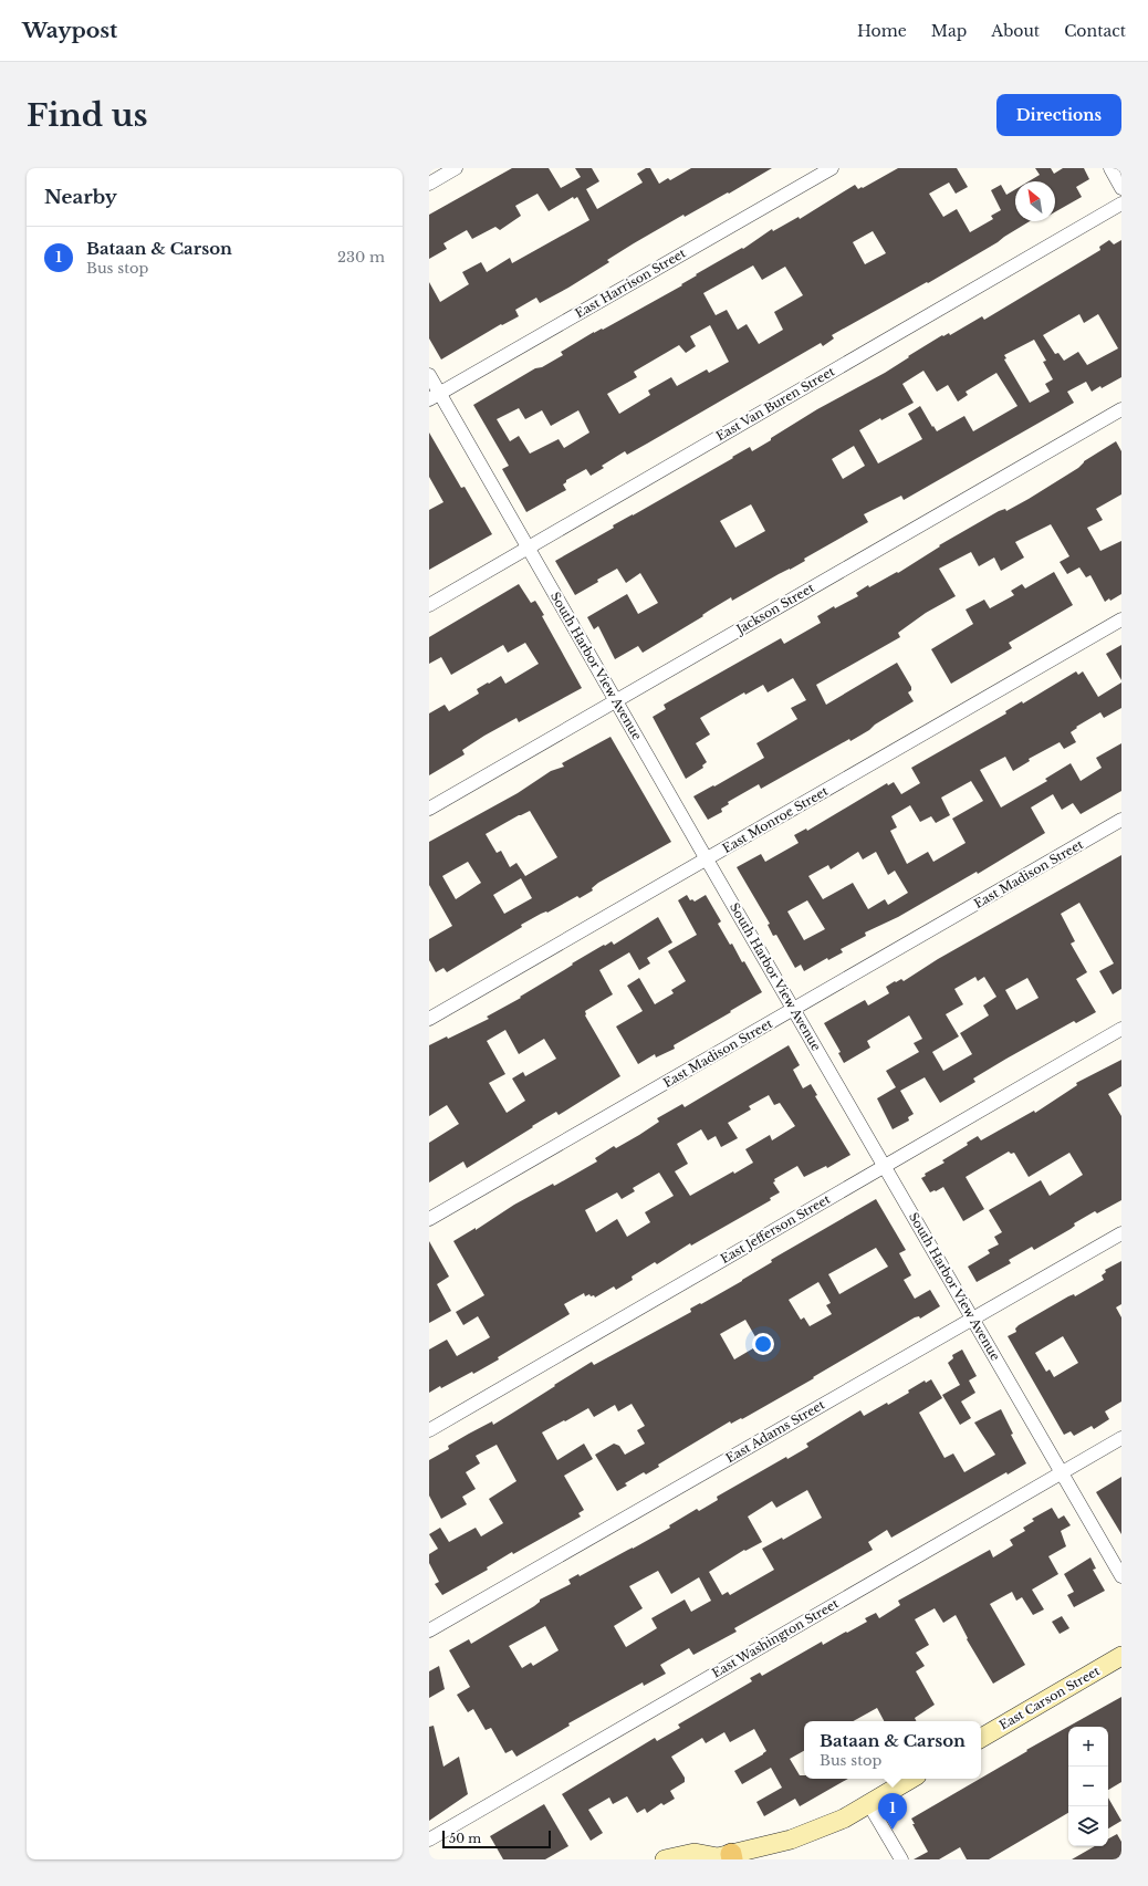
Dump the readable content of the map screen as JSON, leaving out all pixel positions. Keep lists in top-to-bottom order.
{
  "streets": {
    "main road": ["East Carson Street"],
    "street": [
      "East Harrison Street",
      "East Van Buren Street",
      "Jackson Street",
      "South Harbor View Avenue",
      "East Monroe Street",
      "East Madison Street",
      "East Jefferson Street",
      "East Adams Street",
      "East Washington Street"
    ]
  },
  "crossings": [
    ["East Harrison Street", "South Harbor View Avenue"],
    ["East Van Buren Street", "South Harbor View Avenue"],
    ["Jackson Street", "South Harbor View Avenue"],
    ["South Harbor View Avenue", "East Monroe Street"],
    ["South Harbor View Avenue", "East Madison Street"],
    ["South Harbor View Avenue", "East Jefferson Street"],
    ["South Harbor View Avenue", "East Adams Street"],
    ["South Harbor View Avenue", "East Washington Street"]
  ],
  "scale_bar": "50 m",
  "north": "top left",
  "page": {
    "header": "Waypost",
    "nav": [
      "Home",
      "Map",
      "About",
      "Contact"
    ],
    "buttons": "Directions",
    "title": "Find us",
    "heading": "Nearby",
    "list": [
      {
        "mark": "1",
        "name": "Bataan & Carson",
        "note": "Bus stop",
        "value": "230 m"
      }
    ],
    "popup": ["Bataan & Carson", "Bus stop"],
    "map_buttons": ["+", "−"],
    "pins": "1",
    "scale": "50 m"
  }
}
